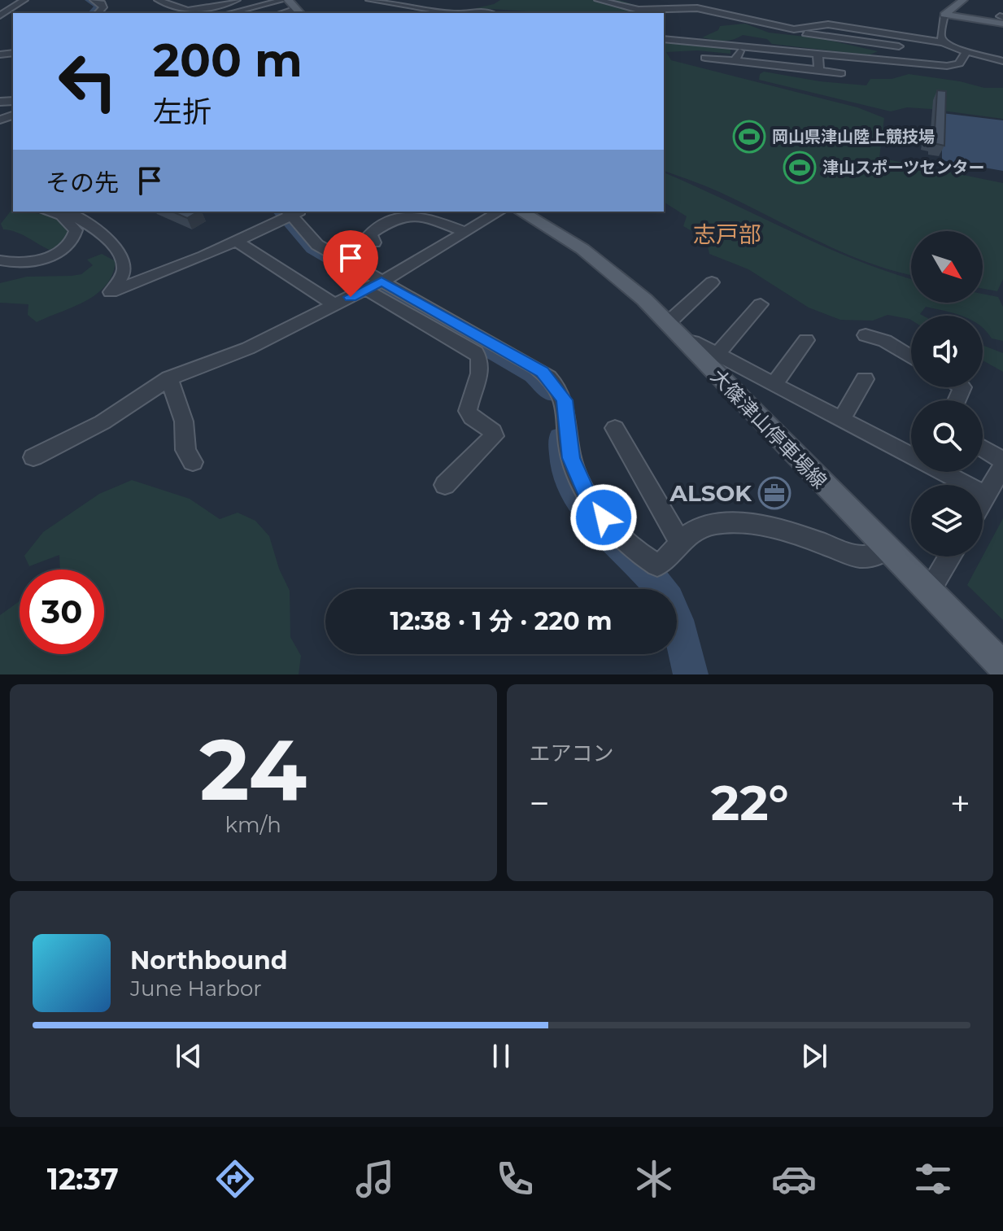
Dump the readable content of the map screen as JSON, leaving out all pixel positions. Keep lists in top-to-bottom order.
{
  "streets": {
    "main road": ["大篠津山停車場線"]
  },
  "districts": ["志戸部"],
  "places": {
    "sports": ["岡山県津山陸上競技場", "津山スポーツセンター"],
    "office": ["ALSOK"]
  },
  "north": "bottom right",
  "page": {
    "turn": ["200 m", "左折"],
    "then": "その先",
    "limit": "30",
    "trip": "12:38 · 1 分 · 220 m",
    "tile": [
      ["24", "km/h"],
      "エアコン"
    ],
    "heat": ["−", "22°", "+"],
    "song": ["Northbound", "June Harbor"],
    "tabs": "12:37"
  }
}
